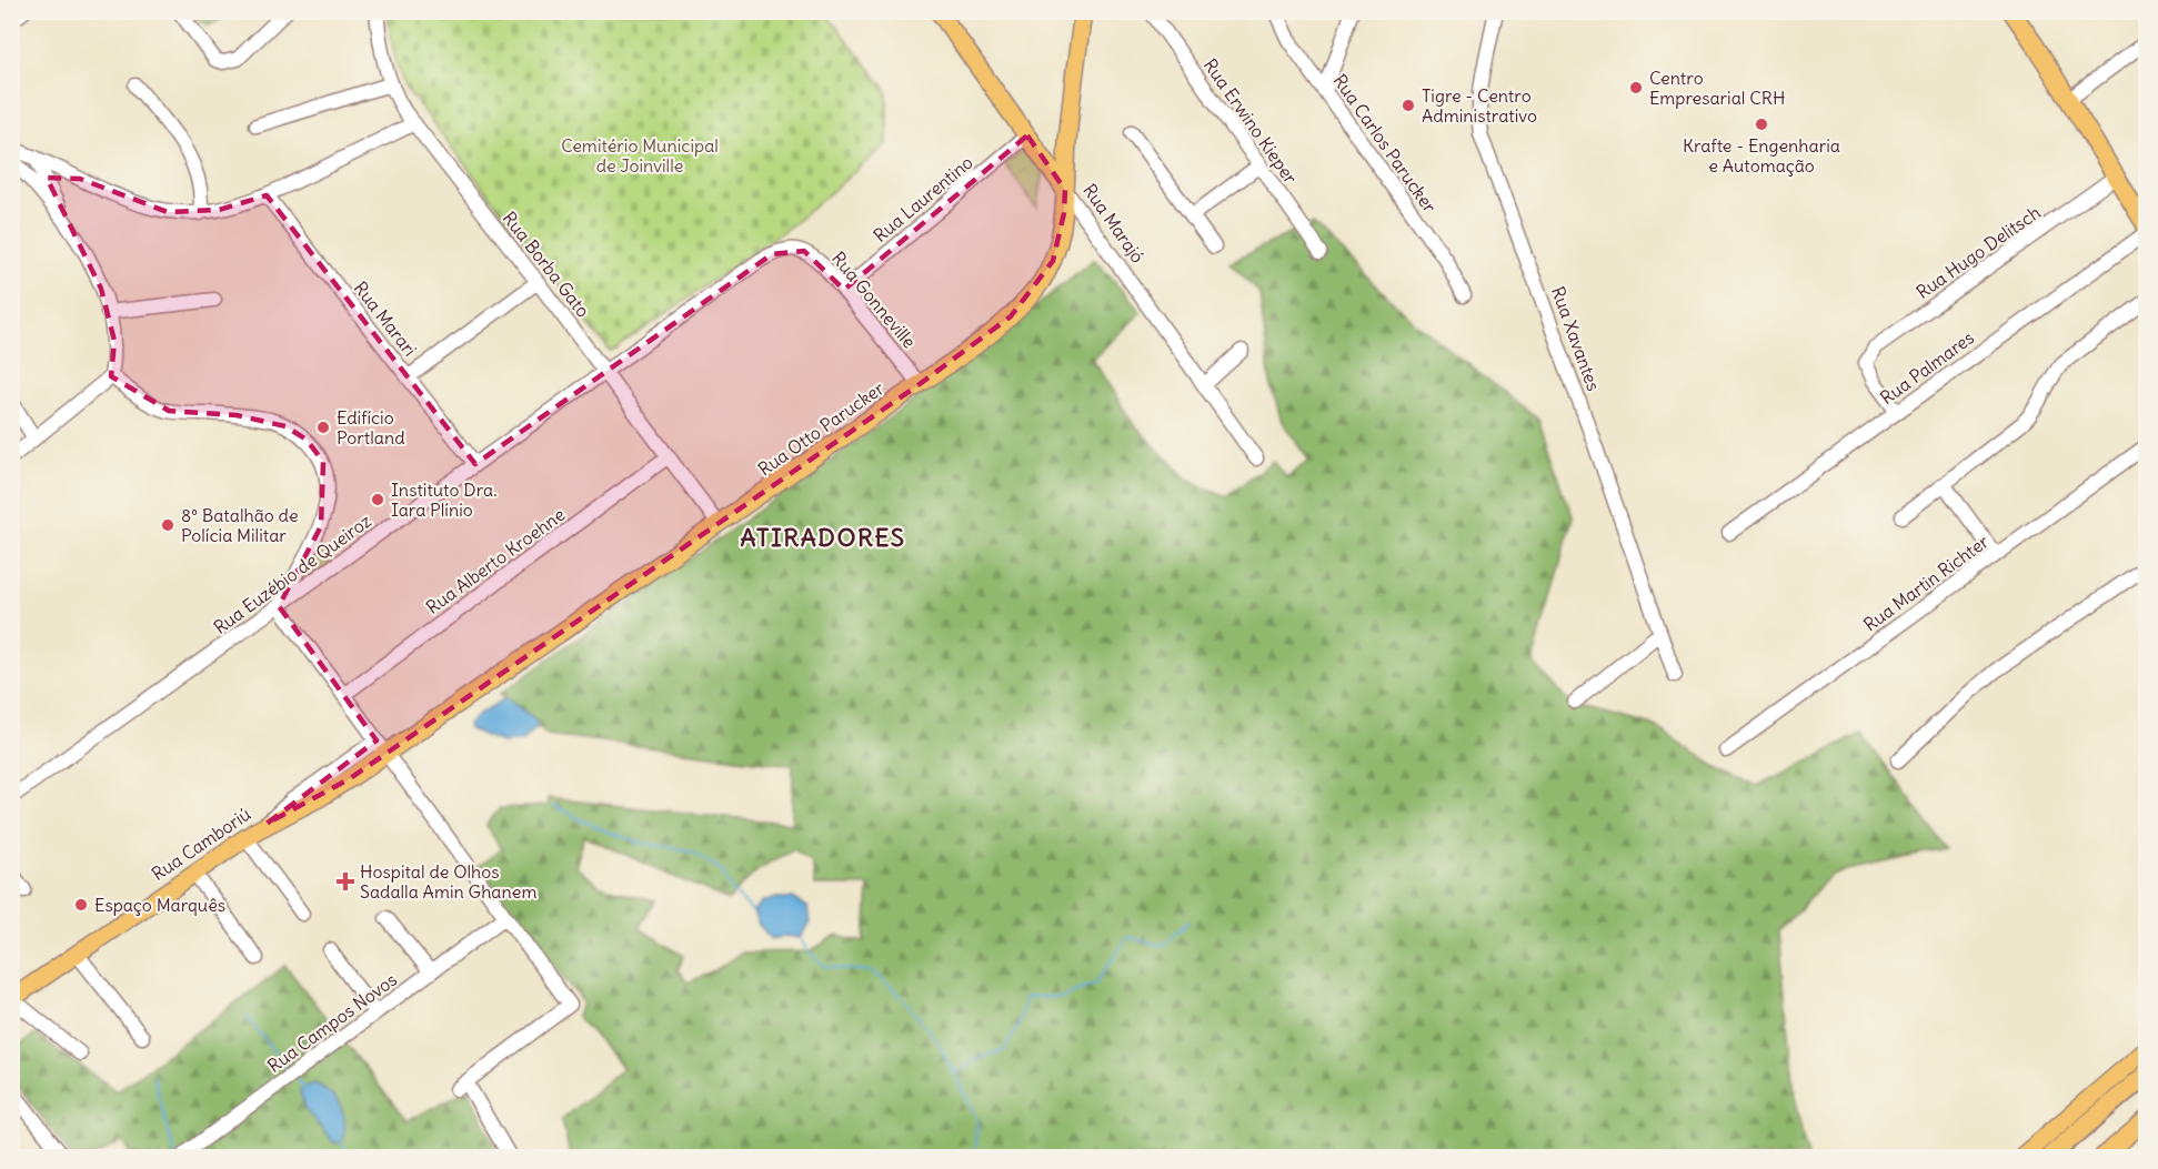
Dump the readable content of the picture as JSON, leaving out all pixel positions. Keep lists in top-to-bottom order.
{
  "streets": {
    "main road": ["Rua Marajó", "Rua Otto Parucker", "Rua Camboriú"],
    "street": [
      "Rua Erwino Kieper",
      "Rua Carlos Parucker",
      "Rua Laurentino",
      "Rua Hugo Delitsch",
      "Rua Borba Gato",
      "Rua Gonneville",
      "Rua Marari",
      "Rua Xavantes",
      "Rua Palmares",
      "Rua Alberto Kroehne",
      "Rua Euzébio de Queiroz",
      "Rua Martin Richter",
      "Rua Campos Novos"
    ]
  },
  "crossings": [
    ["Rua Laurentino", "Rua Marajó"],
    ["Rua Laurentino", "Rua Gonneville"],
    ["Rua Marajó", "Rua Otto Parucker"],
    ["Rua Hugo Delitsch", "Rua Palmares"],
    ["Rua Borba Gato", "Rua Otto Parucker"],
    ["Rua Borba Gato", "Rua Alberto Kroehne"],
    ["Rua Borba Gato", "Rua Euzébio de Queiroz"],
    ["Rua Gonneville", "Rua Otto Parucker"],
    ["Rua Gonneville", "Rua Euzébio de Queiroz"],
    ["Rua Marari", "Rua Euzébio de Queiroz"],
    ["Rua Otto Parucker", "Rua Camboriú"]
  ],
  "districts": ["ATIRADORES"],
  "parks": ["Cemitério Municipal de Joinville"],
  "places": {
    "other": [
      "Centro Empresarial CRH",
      "Tigre - Centro Administrativo",
      "Krafte - Engenharia e Automação",
      "Edifício Portland",
      "Instituto Dra. Iara Plínio",
      "8º Batalhão de Polícia Militar",
      "Espaço Marquês"
    ],
    "health": ["Hospital de Olhos Sadalla Amin Ghanem"]
  }
}
